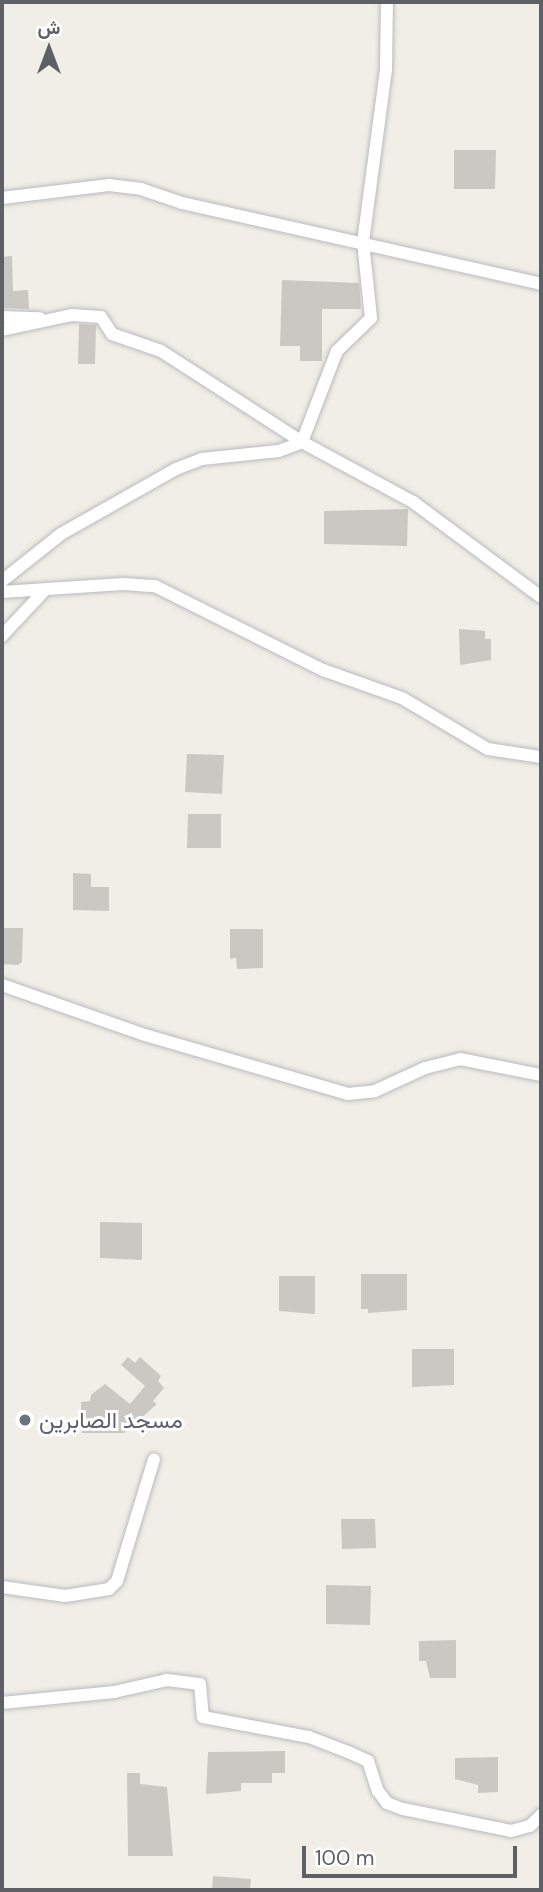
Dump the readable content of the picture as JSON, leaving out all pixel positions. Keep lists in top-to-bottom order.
{
  "places": ["مسجد الصابرين"],
  "scale_bar": "100 m",
  "north": "top"
}
